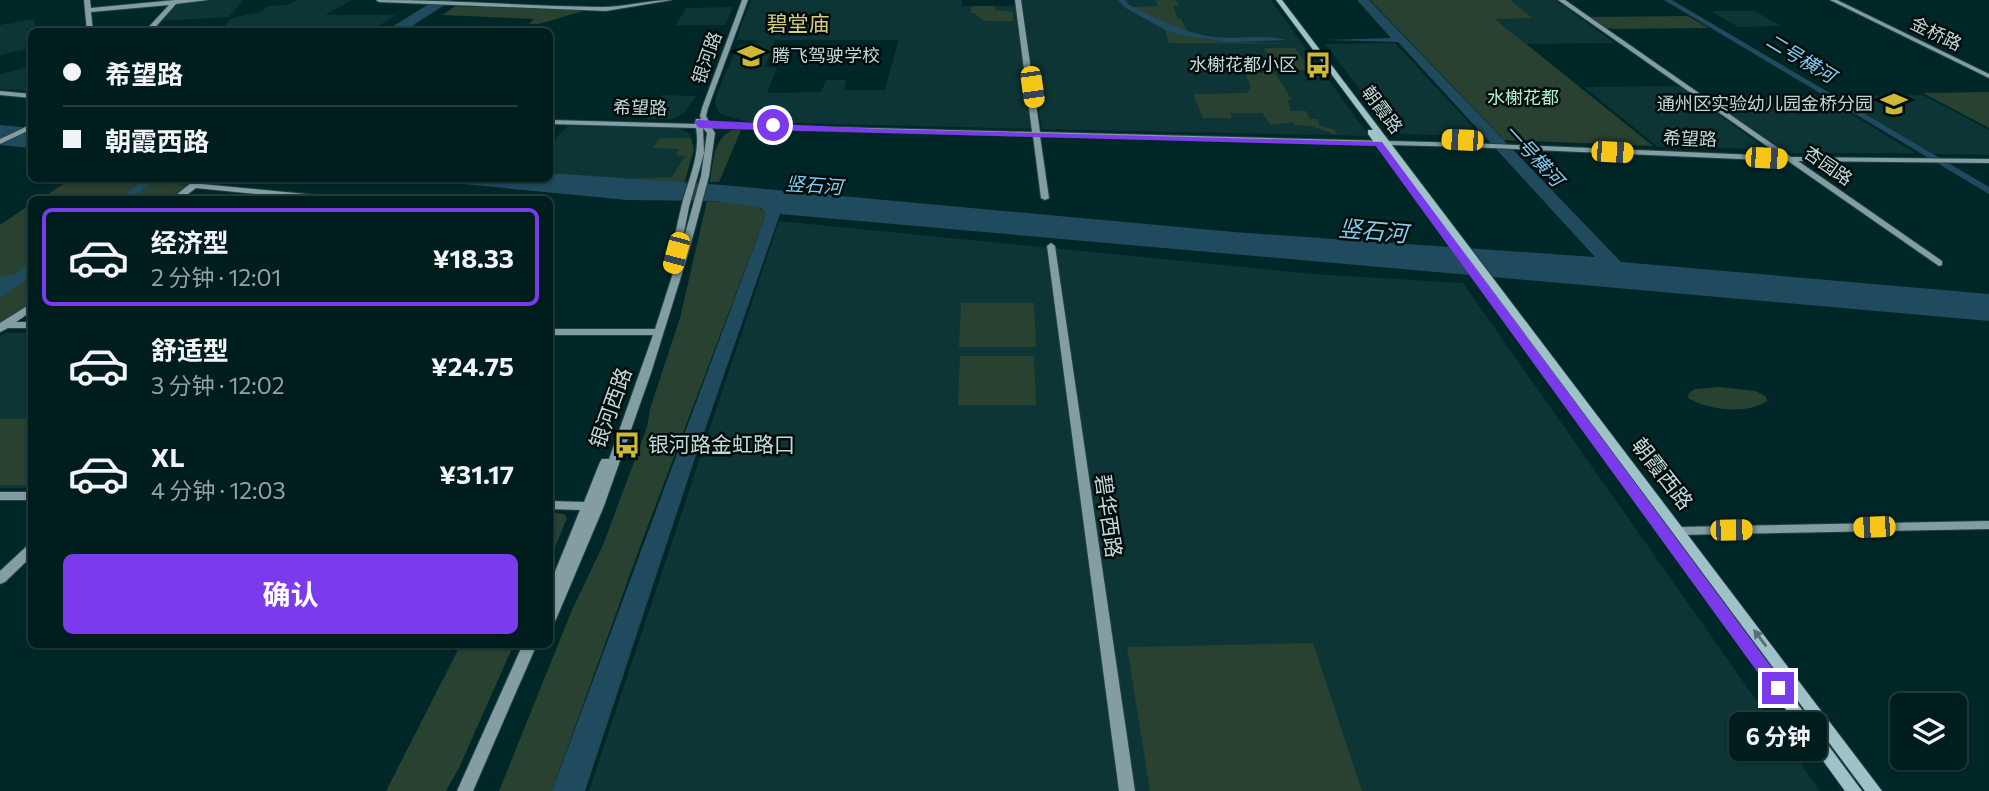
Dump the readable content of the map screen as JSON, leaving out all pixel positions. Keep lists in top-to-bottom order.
{
  "streets": {
    "main road": ["朝霞路", "朝霞西路"],
    "street": [
      "金桥路",
      "银河路",
      "希望路",
      "杏园路",
      "银河西路",
      "碧华西路"
    ]
  },
  "crossings": [
    ["银河路", "希望路"],
    ["银河路", "银河西路"],
    ["希望路", "朝霞路"],
    ["希望路", "杏园路"],
    ["希望路", "银河西路"],
    ["朝霞路", "朝霞西路"]
  ],
  "districts": ["碧堂庙"],
  "water": ["二号横河", "一号横河", "竖石河"],
  "parks": ["水榭花都"],
  "places": {
    "school or university": ["腾飞驾驶学校", "通州区实验幼儿园金桥分园"],
    "bus stop": ["水榭花都小区", "银河路金虹路口"]
  },
  "page": {
    "banner": ["希望路", "朝霞西路"],
    "list": [
      {
        "name": "经济型",
        "note": "2 分钟 · 12:01",
        "value": "¥18.33"
      },
      {
        "name": "舒适型",
        "note": "3 分钟 · 12:02",
        "value": "¥24.75"
      },
      {
        "name": "XL",
        "note": "4 分钟 · 12:03",
        "value": "¥31.17"
      }
    ],
    "buttons": "确认",
    "bubble": "6 分钟"
  }
}
